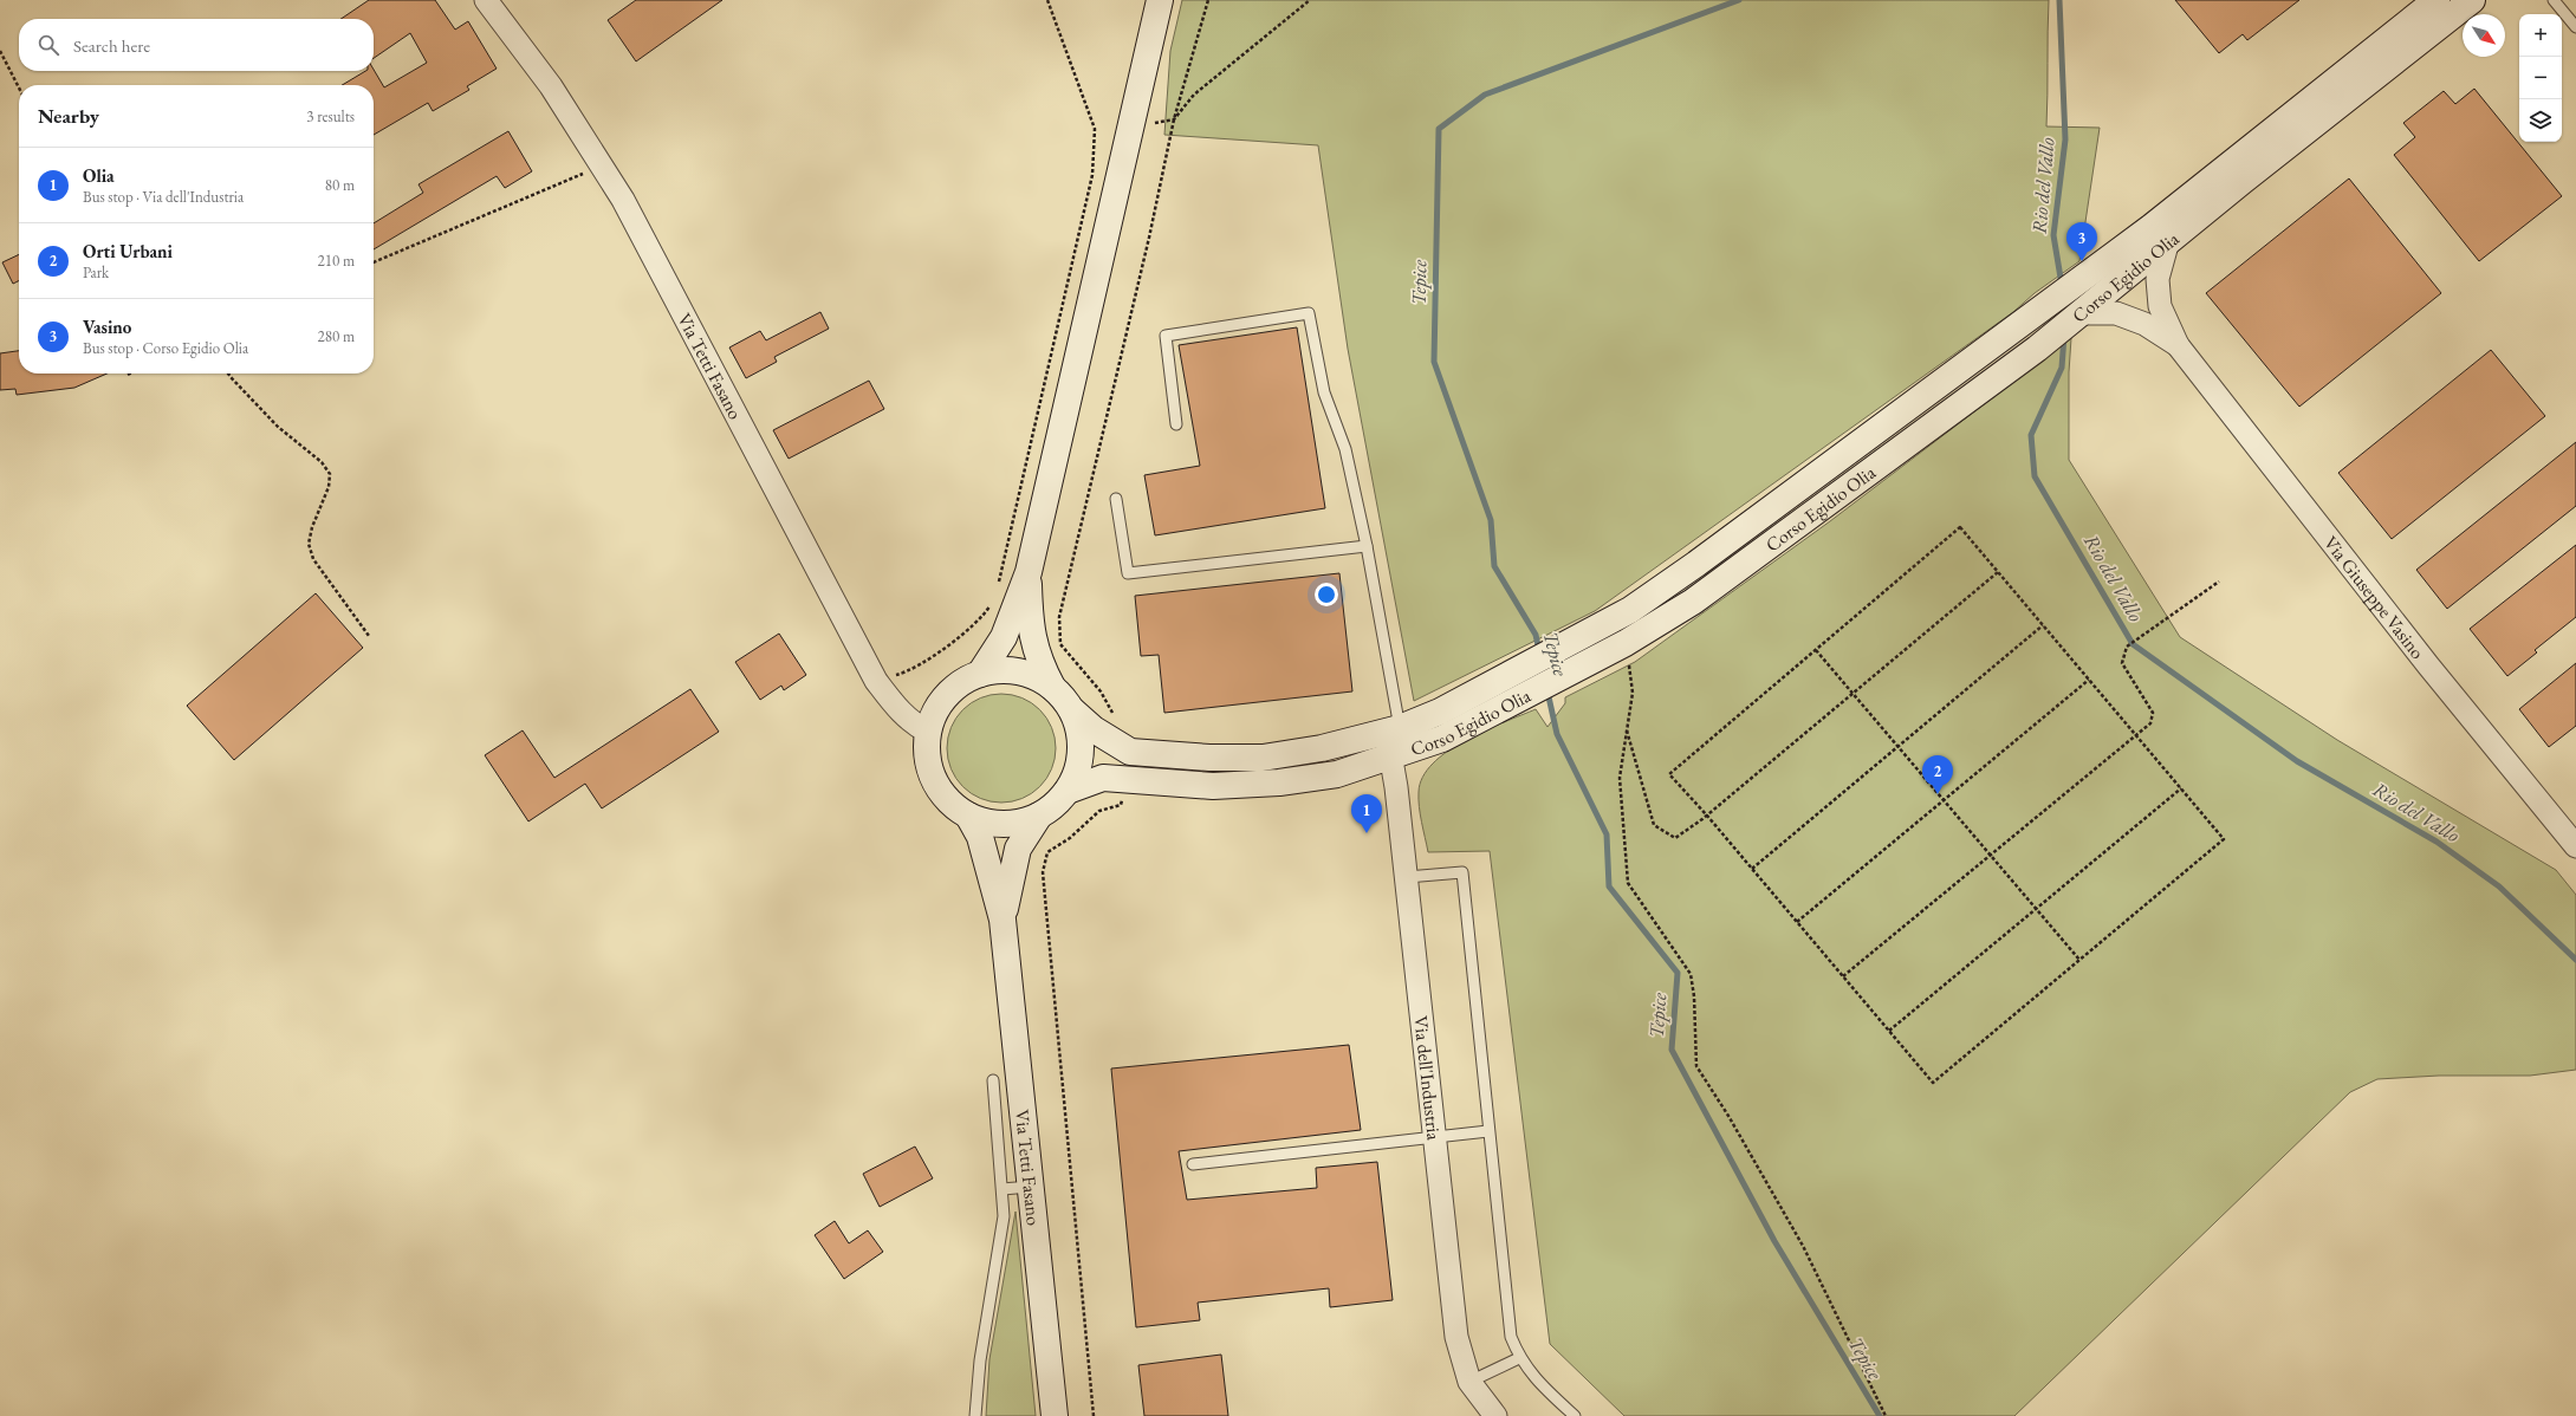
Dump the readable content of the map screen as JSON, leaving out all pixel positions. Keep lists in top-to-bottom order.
{
  "streets": {
    "street": [
      "Corso Egidio Olia",
      "Via Tetti Fasano",
      "Via Giuseppe Vasino",
      "Via dell'Industria"
    ]
  },
  "crossings": [
    ["Corso Egidio Olia", "Via Tetti Fasano"],
    ["Corso Egidio Olia", "Via Giuseppe Vasino"],
    ["Corso Egidio Olia", "Via dell'Industria"]
  ],
  "water": ["Rio del Vallo", "Tepice"],
  "north": "bottom right",
  "page": {
    "map_buttons": ["+", "−"],
    "search": "Search here",
    "heading": ["Nearby", "3 results"],
    "list": [
      {
        "mark": "1",
        "name": "Olia",
        "note": "Bus stop · Via dell'Industria",
        "value": "80 m"
      },
      {
        "mark": "2",
        "name": "Orti Urbani",
        "note": "Park",
        "value": "210 m"
      },
      {
        "mark": "3",
        "name": "Vasino",
        "note": "Bus stop · Corso Egidio Olia",
        "value": "280 m"
      }
    ],
    "pins": ["3", "2", "1"]
  }
}
